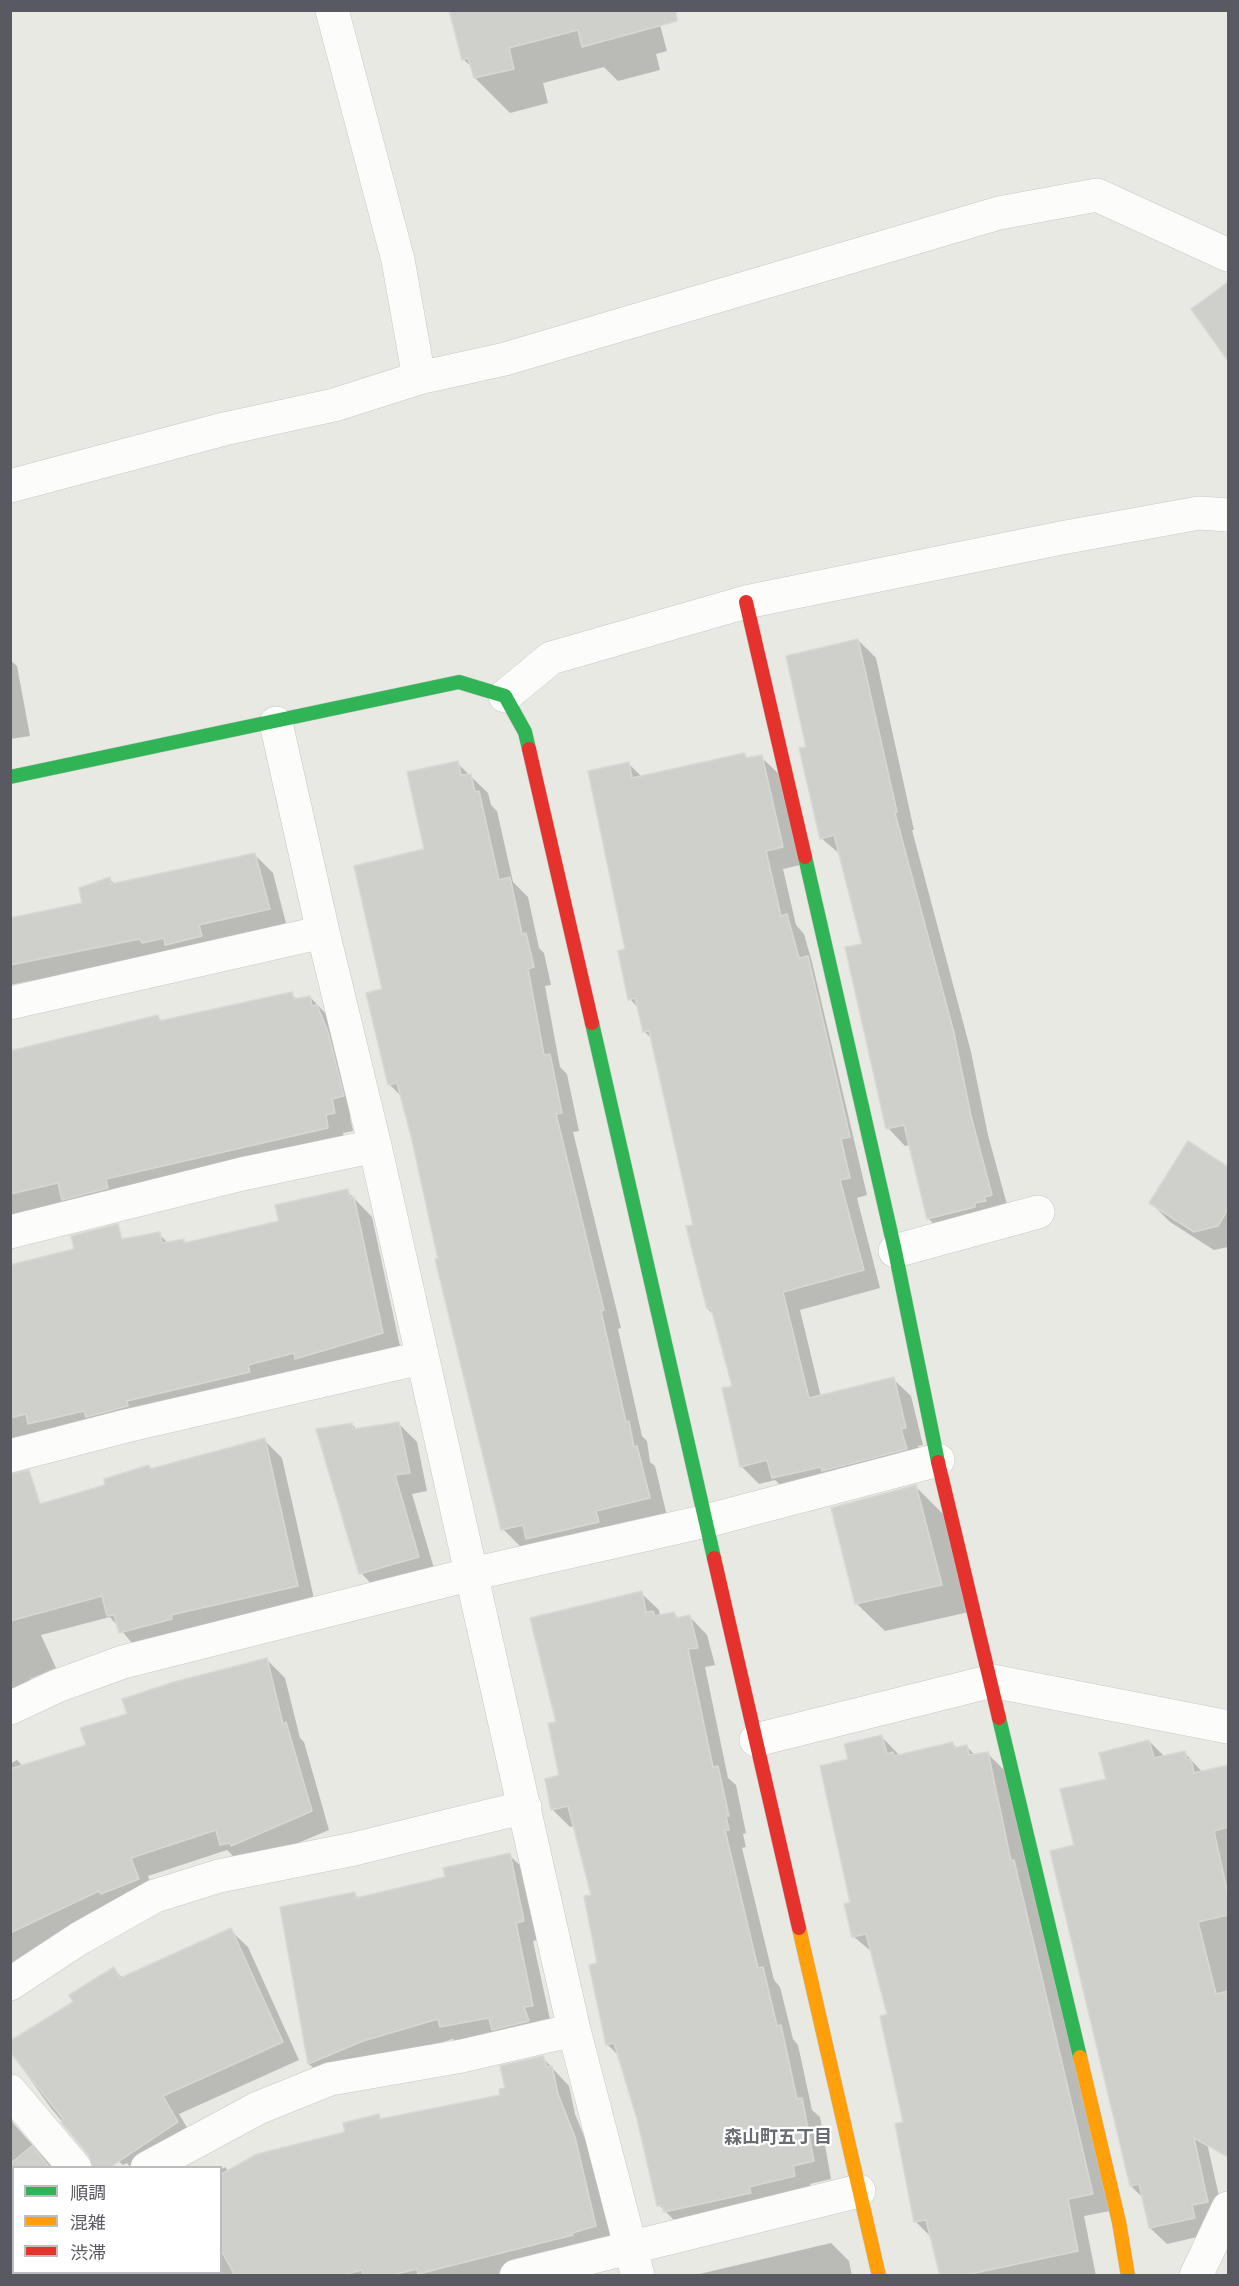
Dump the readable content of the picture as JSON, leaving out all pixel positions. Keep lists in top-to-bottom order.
{
  "districts": ["森山町五丁目"],
  "legend": ["順調", "混雑", "渋滞"]
}
